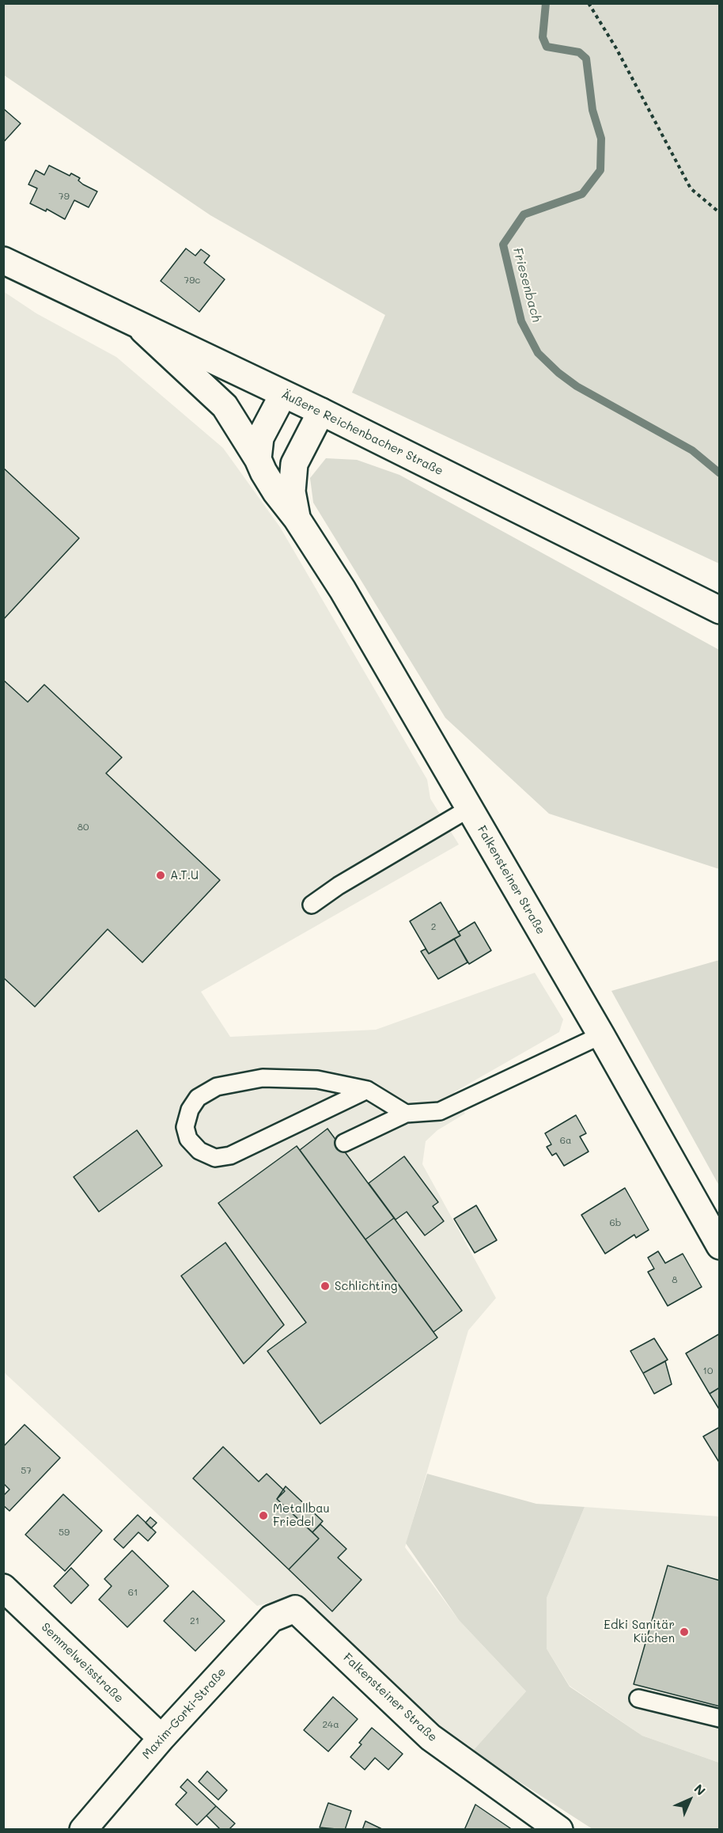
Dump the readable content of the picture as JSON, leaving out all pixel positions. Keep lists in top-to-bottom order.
{
  "streets": {
    "main road": [
      "Äußere Reichenbacher Straße",
      "Falkensteiner Straße",
      "Semmelweisstraße",
      "Maxim-Gorki-Straße"
    ]
  },
  "crossings": [
    ["Äußere Reichenbacher Straße", "Falkensteiner Straße"],
    ["Falkensteiner Straße", "Maxim-Gorki-Straße"],
    ["Semmelweisstraße", "Maxim-Gorki-Straße"]
  ],
  "water": ["Friesenbach"],
  "places": [
    "A.T.U",
    "Schlichting",
    "Metallbau Friedel",
    "Edki Sanitär Küchen"
  ],
  "house_numbers": [
    "79",
    "79c",
    "80",
    "2",
    "6a",
    "6b",
    "8",
    "10",
    "57",
    "59",
    "61",
    "21",
    "24a"
  ],
  "north": "top right"
}
